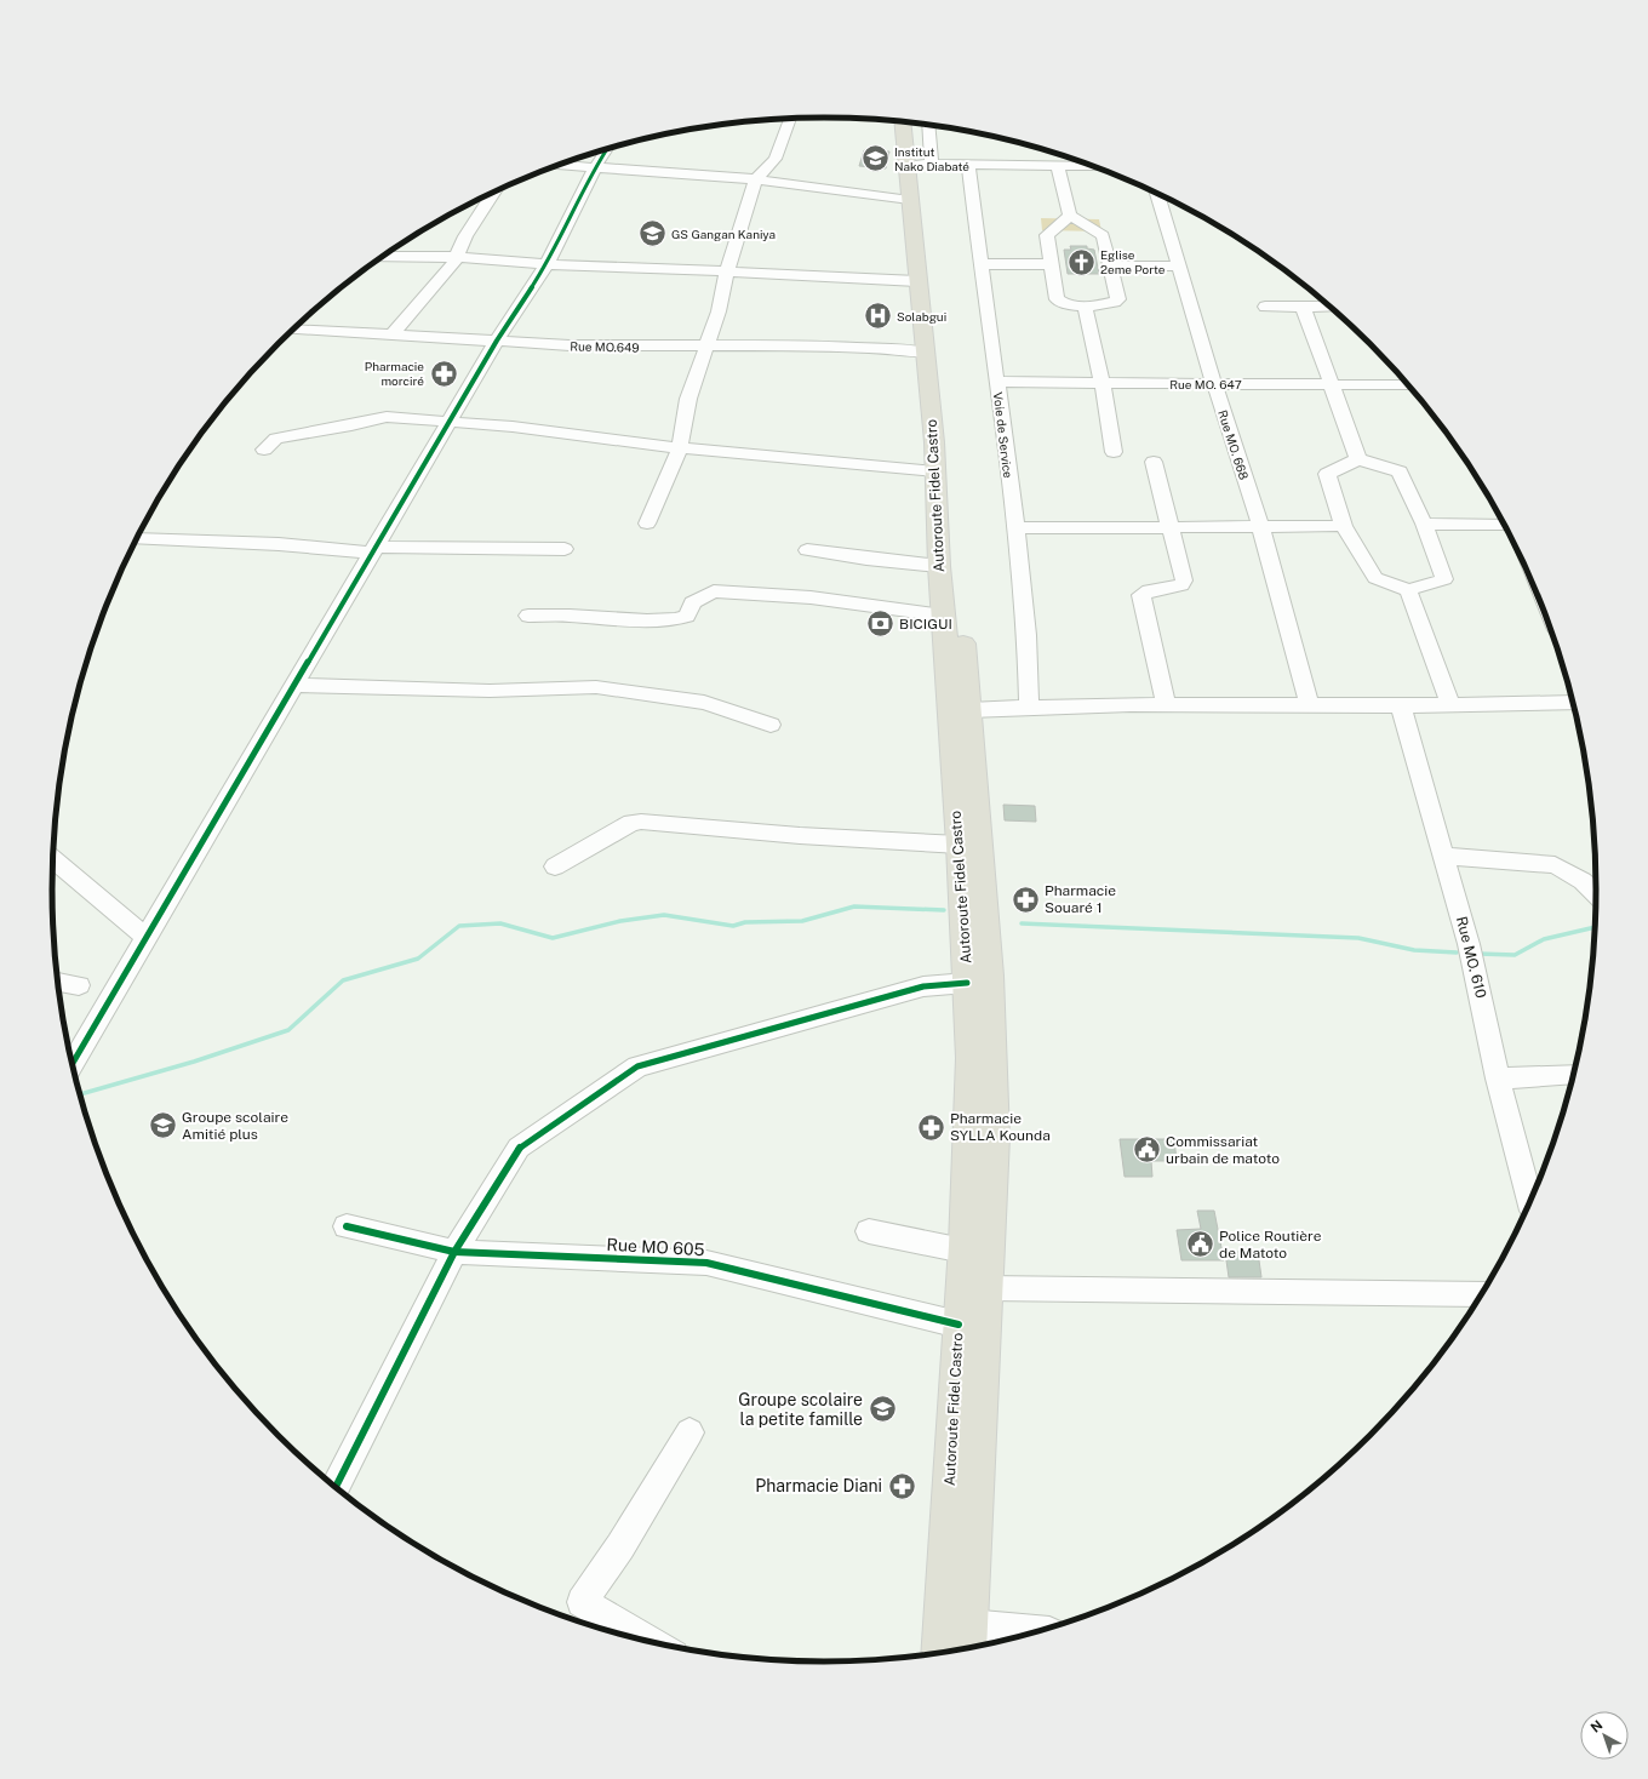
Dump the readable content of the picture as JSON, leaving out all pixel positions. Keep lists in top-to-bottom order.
{
  "streets": {
    "highway": ["Autoroute Fidel Castro"],
    "street": [
      "Rue MO.649",
      "Rue MO. 647",
      "Voie de Service",
      "Rue MO. 668",
      "Rue MO. 610",
      "Rue MO 605"
    ]
  },
  "crossings": [
    ["Rue MO.649", "Autoroute Fidel Castro"],
    ["Rue MO. 647", "Voie de Service"],
    ["Rue MO. 647", "Rue MO. 668"],
    ["Autoroute Fidel Castro", "Rue MO 605"]
  ],
  "places": {
    "school or university": [
      "Institut Nako Diabaté",
      "GS Gangan Kaniya",
      "Groupe scolaire Amitié plus",
      "Groupe scolaire la petite famille"
    ],
    "church": ["Eglise 2eme Porte"],
    "hospital": ["Solabgui"],
    "pharmacy": [
      "Pharmacie morciré",
      "Pharmacie Souaré 1",
      "Pharmacie SYLLA Kounda",
      "Pharmacie Diani"
    ],
    "bank": ["BICIGUI"],
    "public building": ["Commissariat urbain de matoto", "Police Routière de Matoto"]
  },
  "north": "top left"
}
